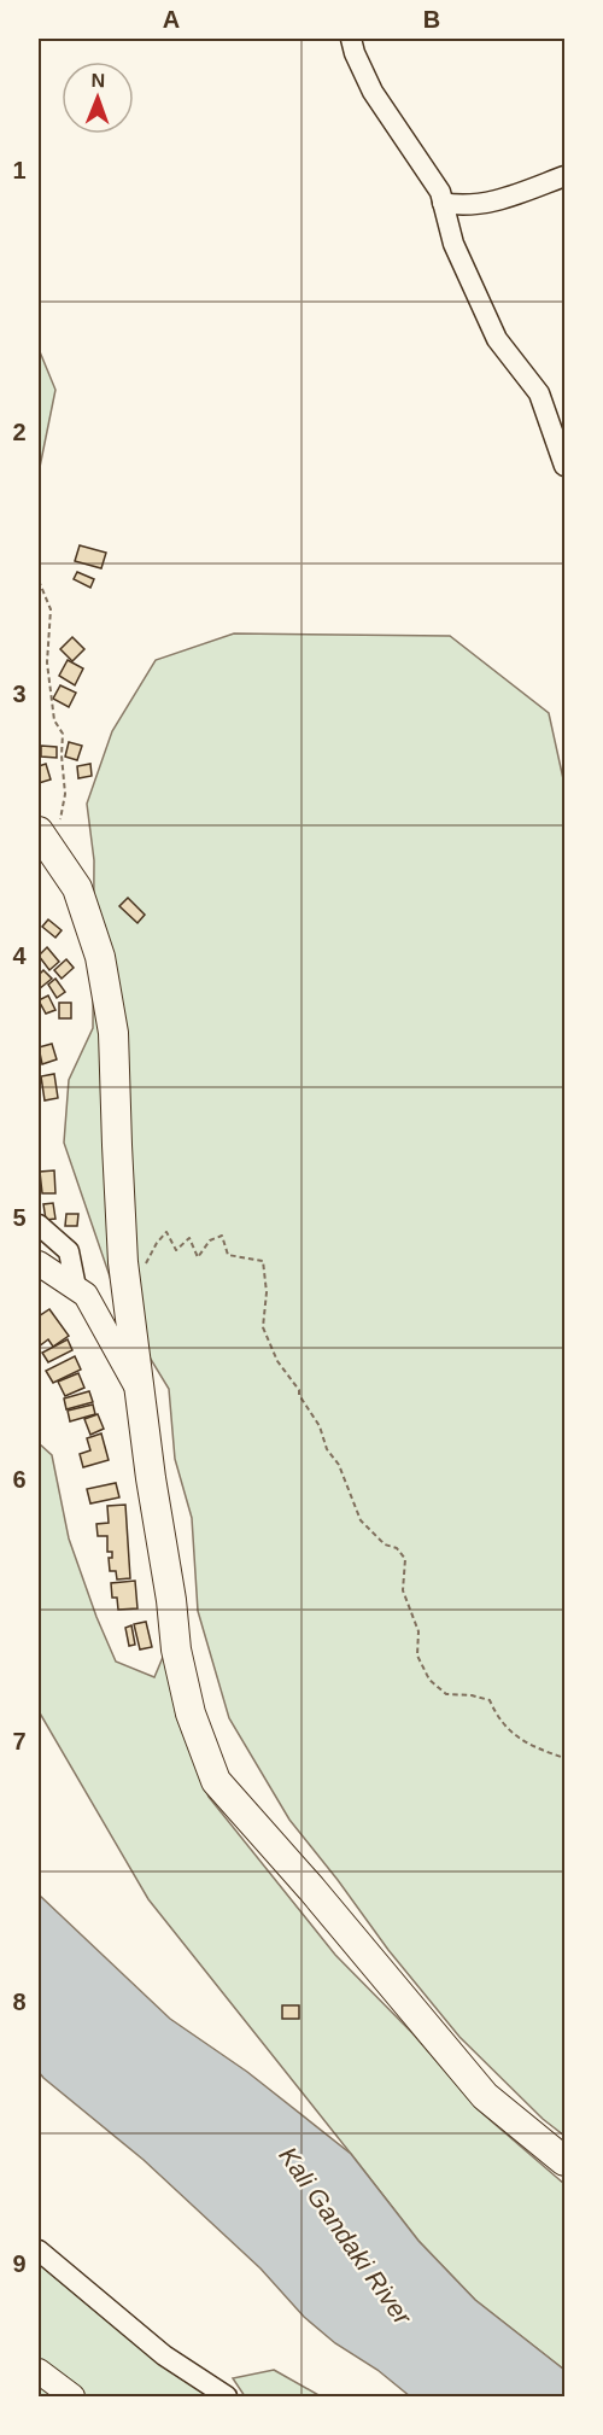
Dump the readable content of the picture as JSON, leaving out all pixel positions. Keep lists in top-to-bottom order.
{
  "water": ["Kali Gandaki River"],
  "north": "top",
  "grid": {
    "columns": ["A", "B"],
    "rows": [
      "1",
      "2",
      "3",
      "4",
      "5",
      "6",
      "7",
      "8",
      "9"
    ]
  }
}
